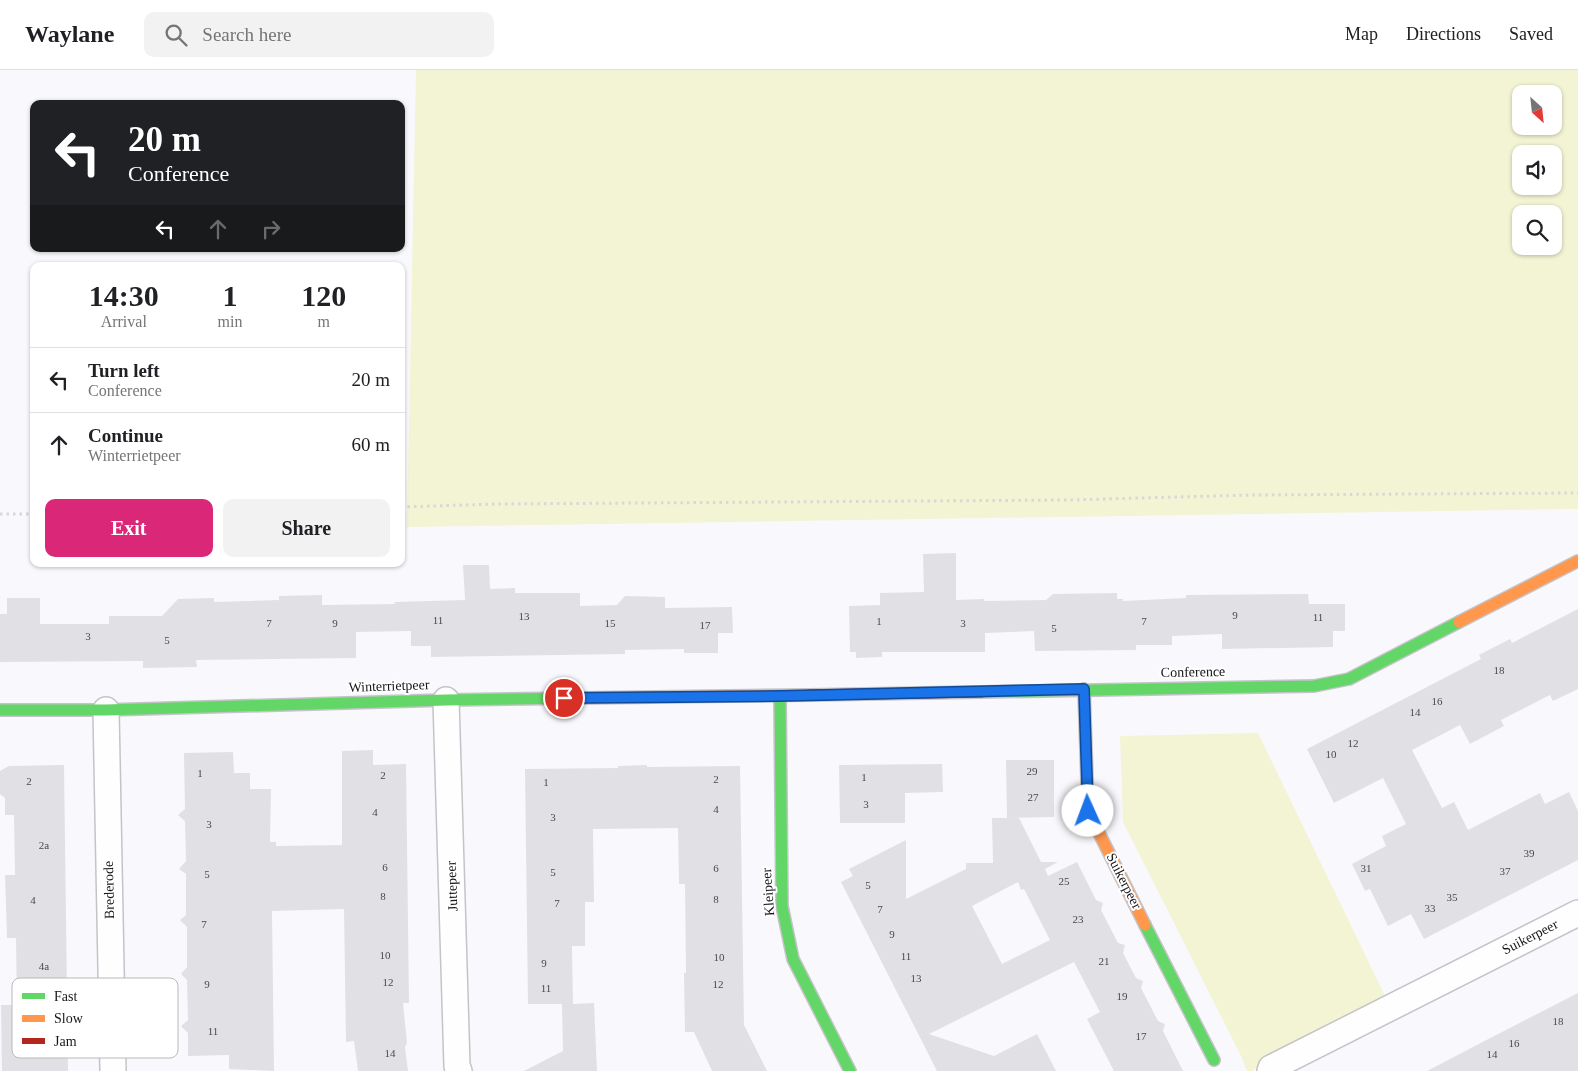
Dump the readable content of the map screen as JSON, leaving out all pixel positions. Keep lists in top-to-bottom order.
{
  "streets": {
    "street": [
      "Conference",
      "Winterrietpeer",
      "Suikerpeer",
      "Juttepeer",
      "Brederode",
      "Kleipeer"
    ]
  },
  "crossings": [
    ["Conference", "Winterrietpeer"],
    ["Conference", "Suikerpeer"],
    ["Conference", "Kleipeer"],
    ["Winterrietpeer", "Juttepeer"],
    ["Winterrietpeer", "Brederode"],
    ["Winterrietpeer", "Kleipeer"]
  ],
  "house_numbers": [
    "9",
    "13",
    "11",
    "11",
    "1",
    "7",
    "7",
    "9",
    "15",
    "3",
    "17",
    "5",
    "3",
    "5",
    "18",
    "16",
    "14",
    "12",
    "10",
    "29",
    "1",
    "2",
    "1",
    "2",
    "2",
    "1",
    "27",
    "3",
    "4",
    "4",
    "3",
    "3",
    "2a",
    "39",
    "6",
    "6",
    "31",
    "37",
    "5",
    "5",
    "25",
    "5",
    "8",
    "35",
    "8",
    "4",
    "7",
    "33",
    "7",
    "23",
    "7",
    "9",
    "10",
    "11",
    "10",
    "21",
    "9",
    "4a",
    "13",
    "12",
    "9",
    "12",
    "11",
    "19",
    "18",
    "11",
    "17",
    "16",
    "14",
    "14"
  ],
  "legend": ["Fast", "Slow", "Jam"],
  "north": "bottom right",
  "page": {
    "header": "Waylane",
    "search": "Search here",
    "nav": ["Map", "Directions", "Saved"],
    "turn": ["20 m", "Conference"],
    "eta": [
      "14:30",
      "Arrival",
      "1",
      "min",
      "120",
      "m"
    ],
    "list": [
      {
        "name": "Turn left",
        "note": "Conference",
        "value": "20 m"
      },
      {
        "name": "Continue",
        "note": "Winterrietpeer",
        "value": "60 m"
      }
    ],
    "buttons": ["Exit", "Share"]
  }
}
